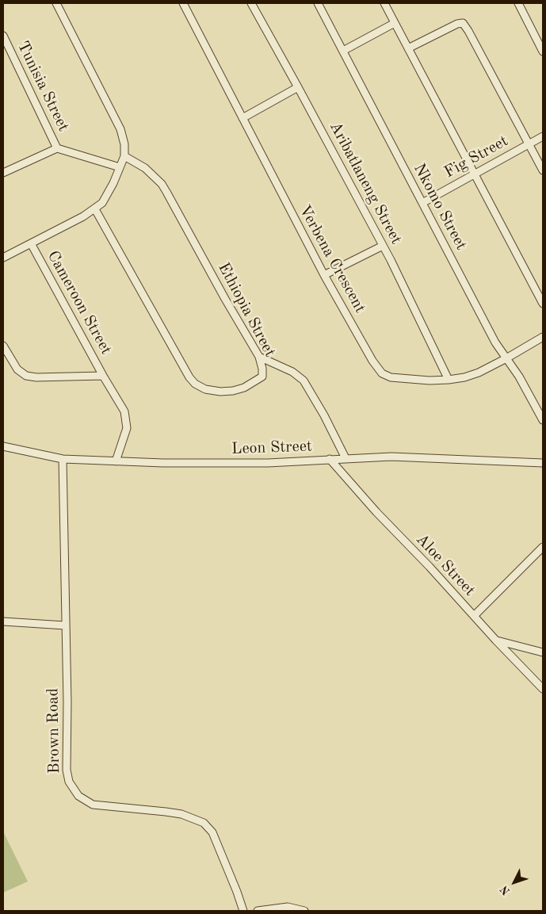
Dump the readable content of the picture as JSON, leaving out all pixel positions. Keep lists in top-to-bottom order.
{
  "streets": {
    "street": [
      "Tunisia Street",
      "Fig Street",
      "Aribatlaneng Street",
      "Nkomo Street",
      "Verbena Crescent",
      "Cameroon Street",
      "Ethiopia Street",
      "Leon Street",
      "Aloe Street",
      "Brown Road"
    ]
  },
  "crossings": [
    ["Fig Street", "Nkomo Street"],
    ["Aribatlaneng Street", "Verbena Crescent"],
    ["Nkomo Street", "Verbena Crescent"],
    ["Cameroon Street", "Leon Street"],
    ["Leon Street", "Aloe Street"],
    ["Leon Street", "Brown Road"]
  ],
  "north": "bottom left"
}
